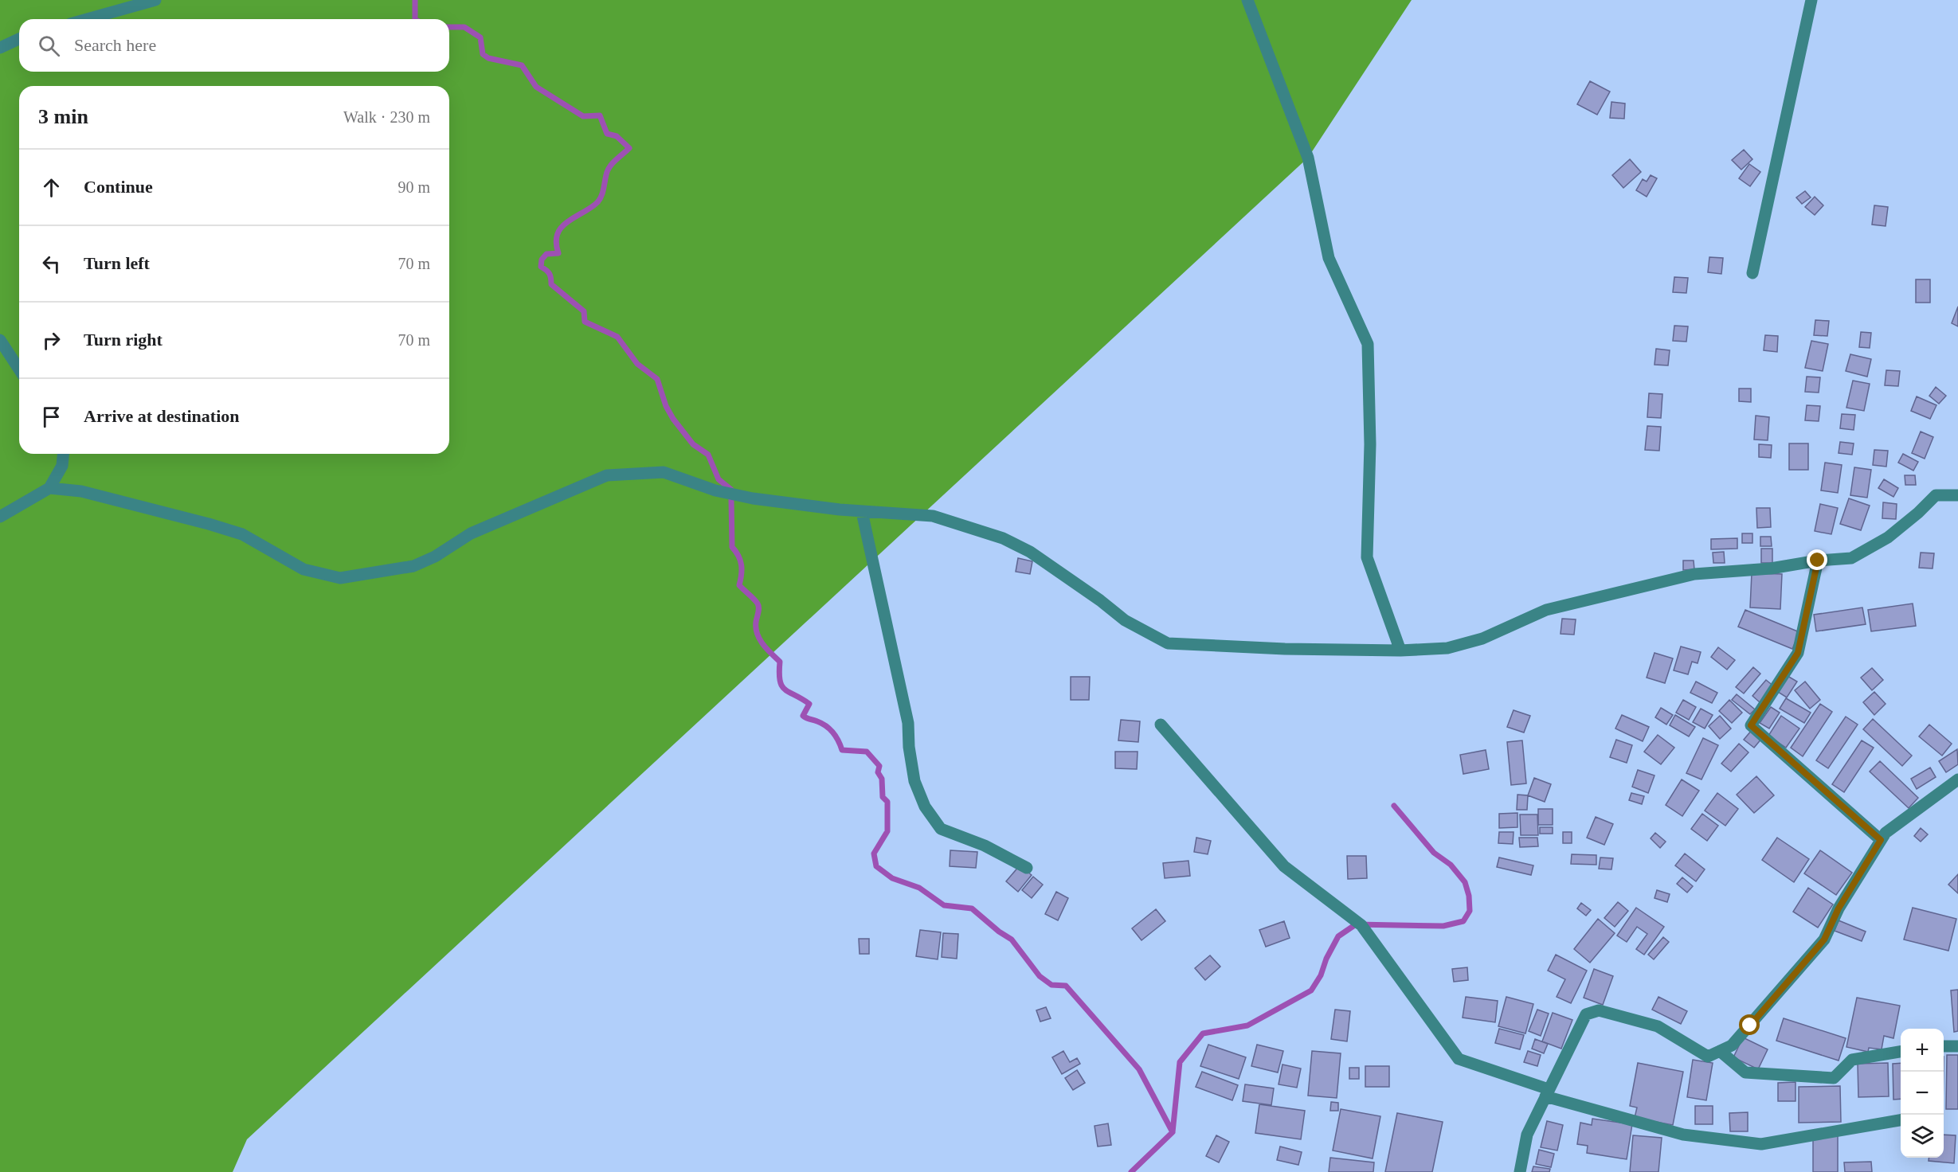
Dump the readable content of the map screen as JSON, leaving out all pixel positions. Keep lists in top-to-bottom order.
{
  "page": {
    "search": "Search here",
    "heading": ["3 min", "Walk · 230 m"],
    "list": [
      ["Continue", "90 m"],
      ["Turn left", "70 m"],
      ["Turn right", "70 m"],
      "Arrive at destination"
    ],
    "map_buttons": ["+", "−"]
  }
}
